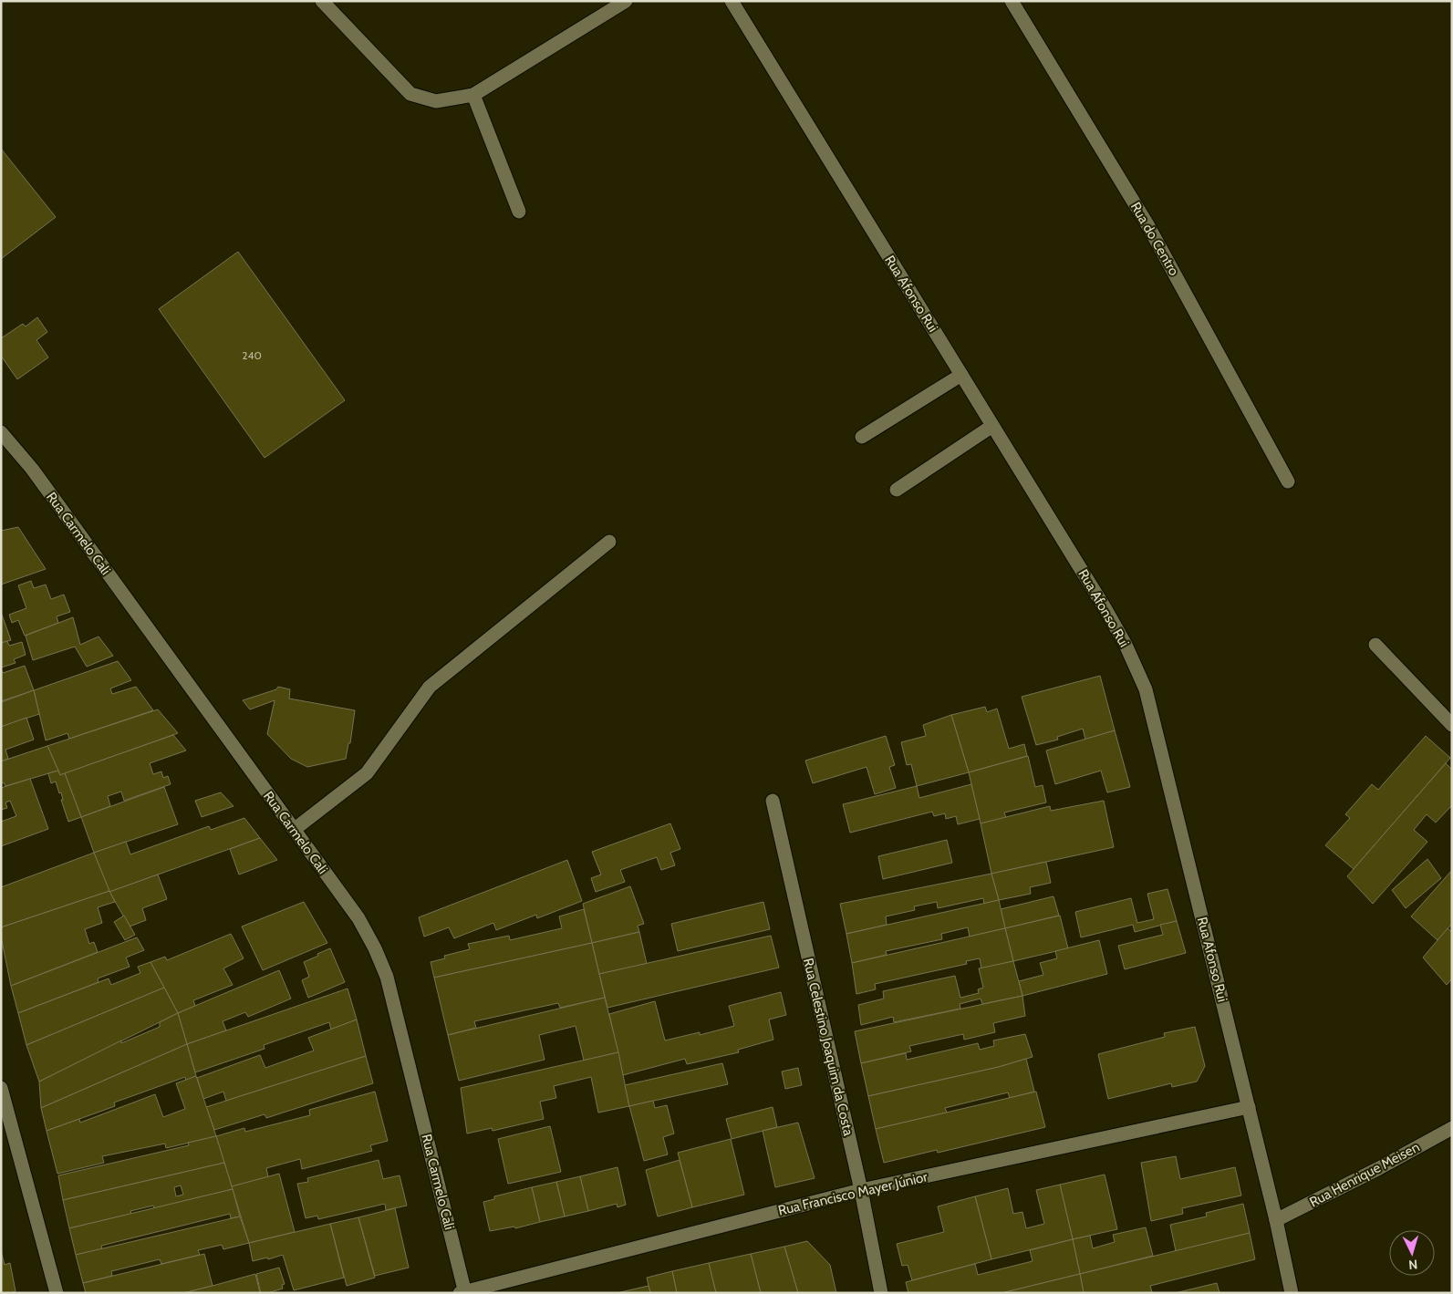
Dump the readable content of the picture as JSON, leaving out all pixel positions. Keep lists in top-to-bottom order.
{
  "streets": {
    "street": [
      "Rua do Centro",
      "Rua Afonso Rui",
      "Rua Carmelo Cali",
      "Rua Celestino Joaquim da Costa",
      "Rua Henrique Meisen",
      "Rua Francisco Mayer Júnior"
    ]
  },
  "crossings": [
    ["Rua Afonso Rui", "Rua Henrique Meisen"],
    ["Rua Afonso Rui", "Rua Francisco Mayer Júnior"],
    ["Rua Carmelo Cali", "Rua Francisco Mayer Júnior"],
    ["Rua Celestino Joaquim da Costa", "Rua Francisco Mayer Júnior"]
  ],
  "house_numbers": ["240"],
  "north": "bottom"
}
